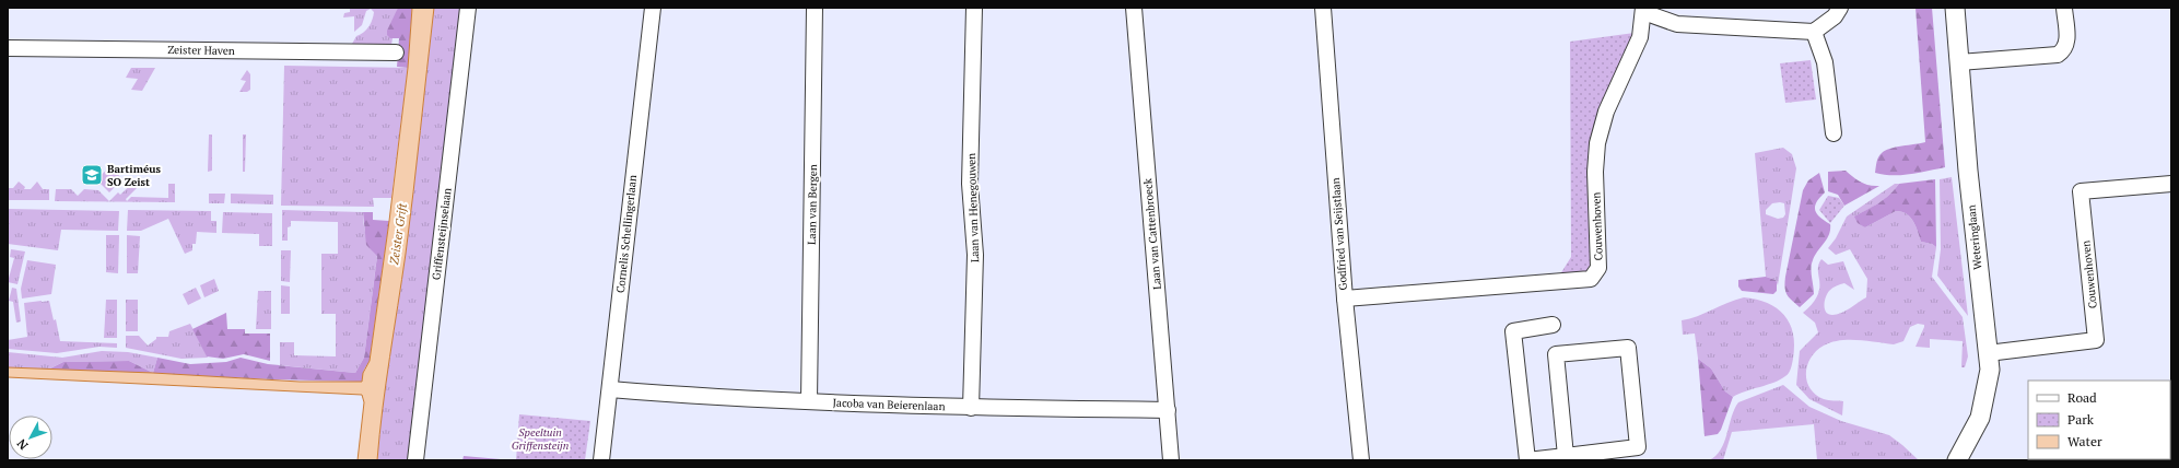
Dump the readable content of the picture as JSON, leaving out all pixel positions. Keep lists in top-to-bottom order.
{
  "streets": {
    "street": [
      "Zeister Haven",
      "Laan van Bergen",
      "Laan van Henegouwen",
      "Couwenhoven",
      "Griffensteijnselaan",
      "Cornelis Schellingerlaan",
      "Laan van Cattenbroeck",
      "Godfried van Seijstlaan",
      "Weteringlaan",
      "Jacoba van Beierenlaan"
    ]
  },
  "crossings": [
    ["Laan van Bergen", "Jacoba van Beierenlaan"],
    ["Laan van Henegouwen", "Jacoba van Beierenlaan"],
    ["Couwenhoven", "Godfried van Seijstlaan"],
    ["Couwenhoven", "Weteringlaan"],
    ["Cornelis Schellingerlaan", "Jacoba van Beierenlaan"],
    ["Laan van Cattenbroeck", "Jacoba van Beierenlaan"]
  ],
  "water": ["Zeister Grift"],
  "parks": ["Speeltuin Griffensteijn"],
  "places": {
    "school or university": ["Bartiméus SO Zeist"]
  },
  "legend": ["Road", "Park", "Water"],
  "north": "bottom left"
}
